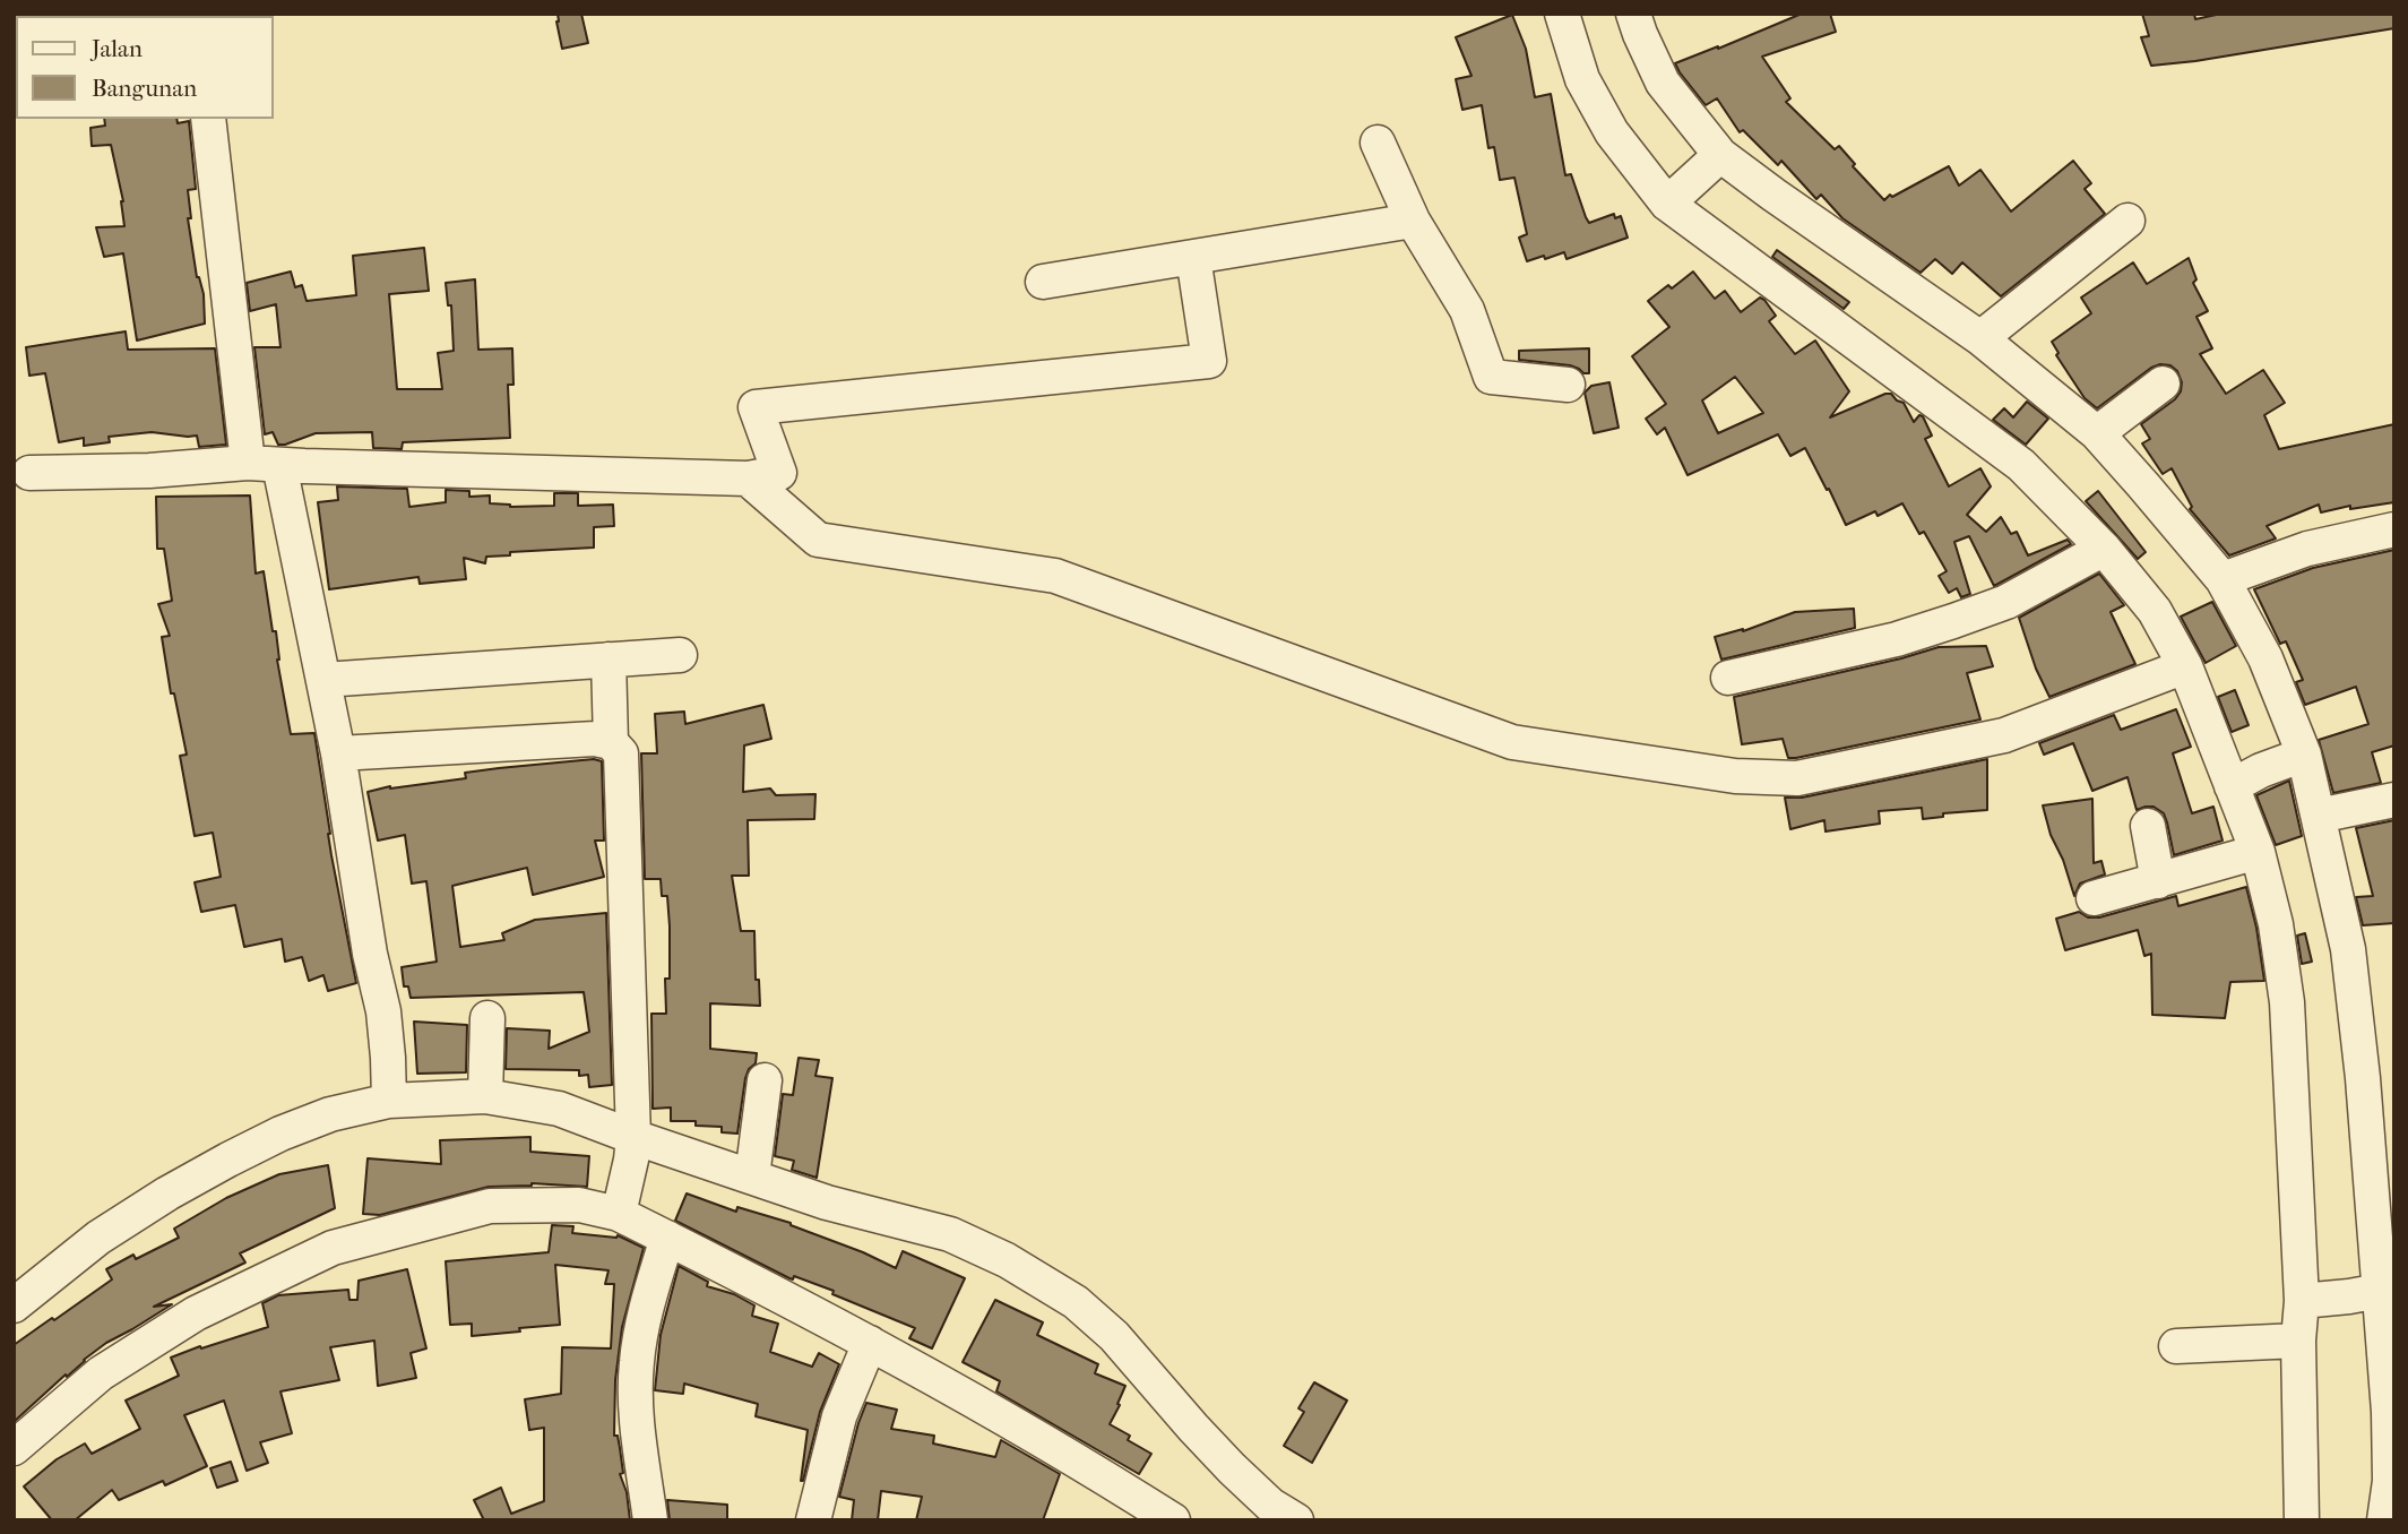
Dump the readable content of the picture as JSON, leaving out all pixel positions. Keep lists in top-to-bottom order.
{
  "legend": ["Jalan", "Bangunan"]
}
